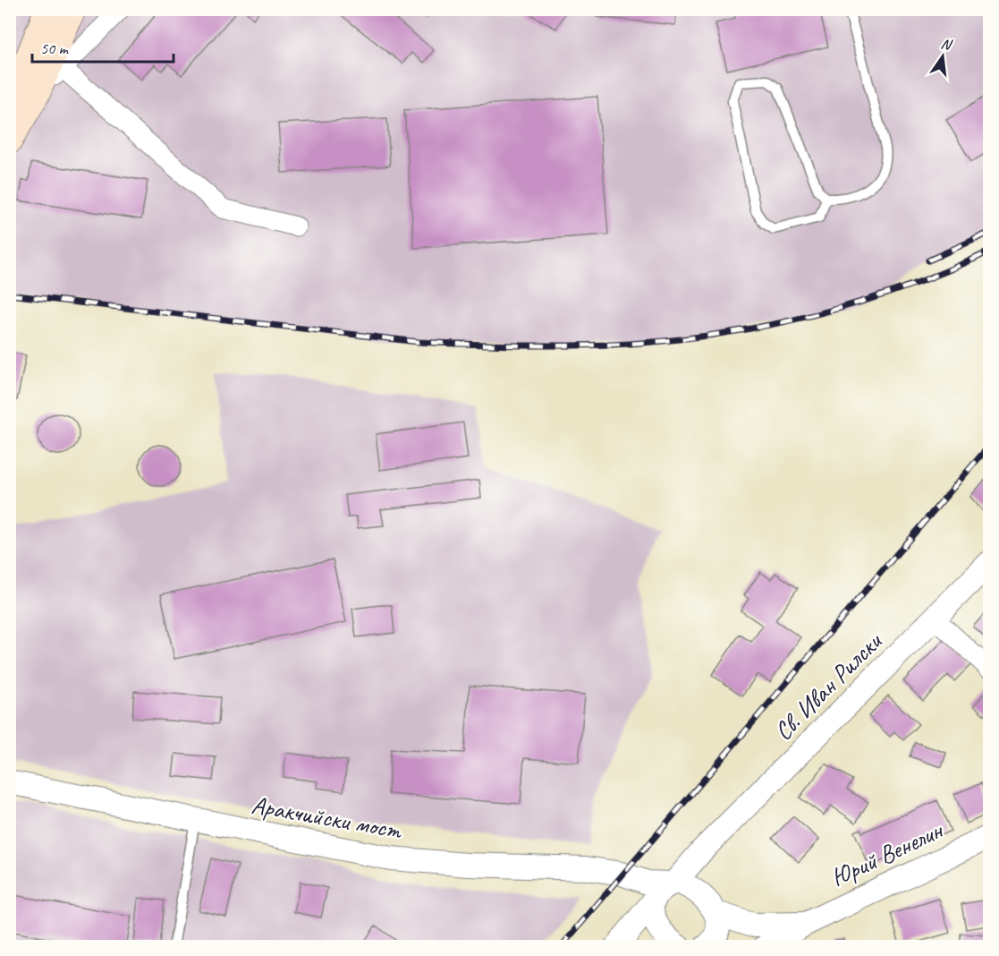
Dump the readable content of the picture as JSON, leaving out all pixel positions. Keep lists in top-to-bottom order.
{
  "streets": {
    "street": ["Св. Иван Рилски", "Аракчийски мост", "Юрий Венелин"]
  },
  "crossings": [
    ["Св. Иван Рилски", "Аракчийски мост"]
  ],
  "scale_bar": "50 m",
  "north": "top"
}
